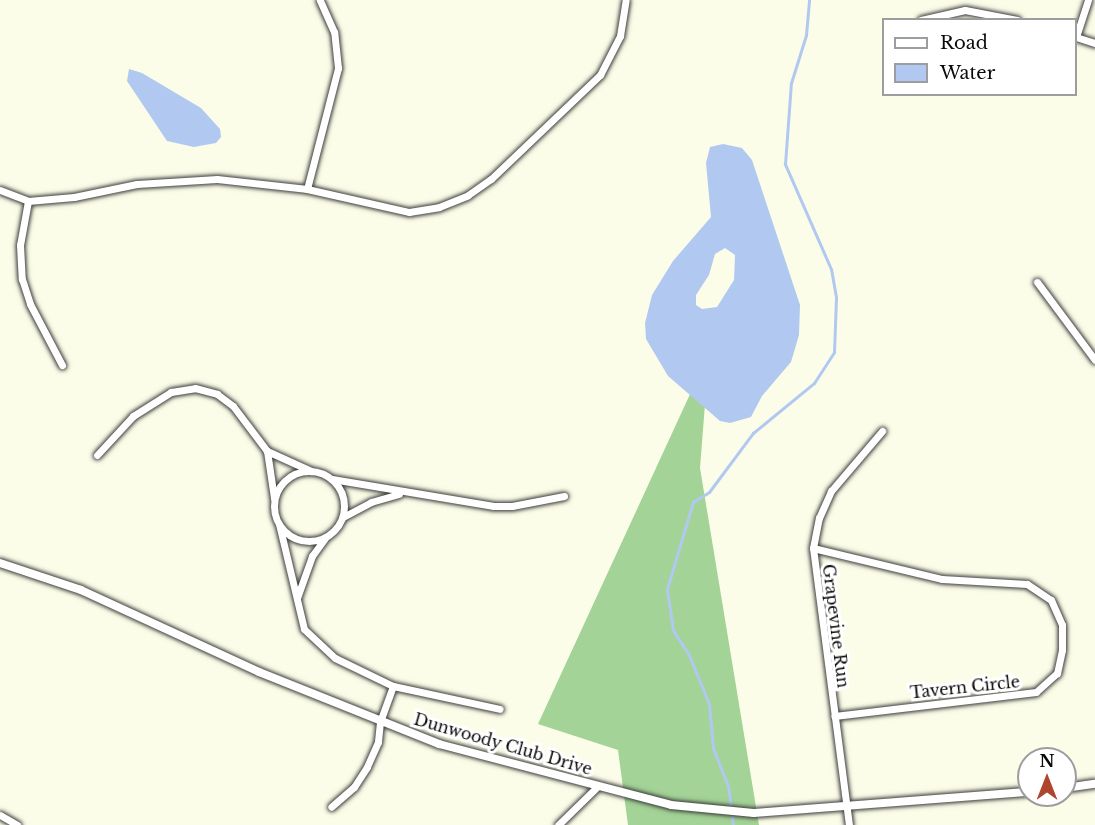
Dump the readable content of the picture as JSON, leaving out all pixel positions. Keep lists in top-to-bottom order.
{
  "streets": {
    "street": ["Grapevine Run", "Tavern Circle", "Dunwoody Club Drive"]
  },
  "crossings": [
    ["Grapevine Run", "Tavern Circle"],
    ["Grapevine Run", "Dunwoody Club Drive"]
  ],
  "legend": ["Road", "Water"],
  "north": "top"
}
